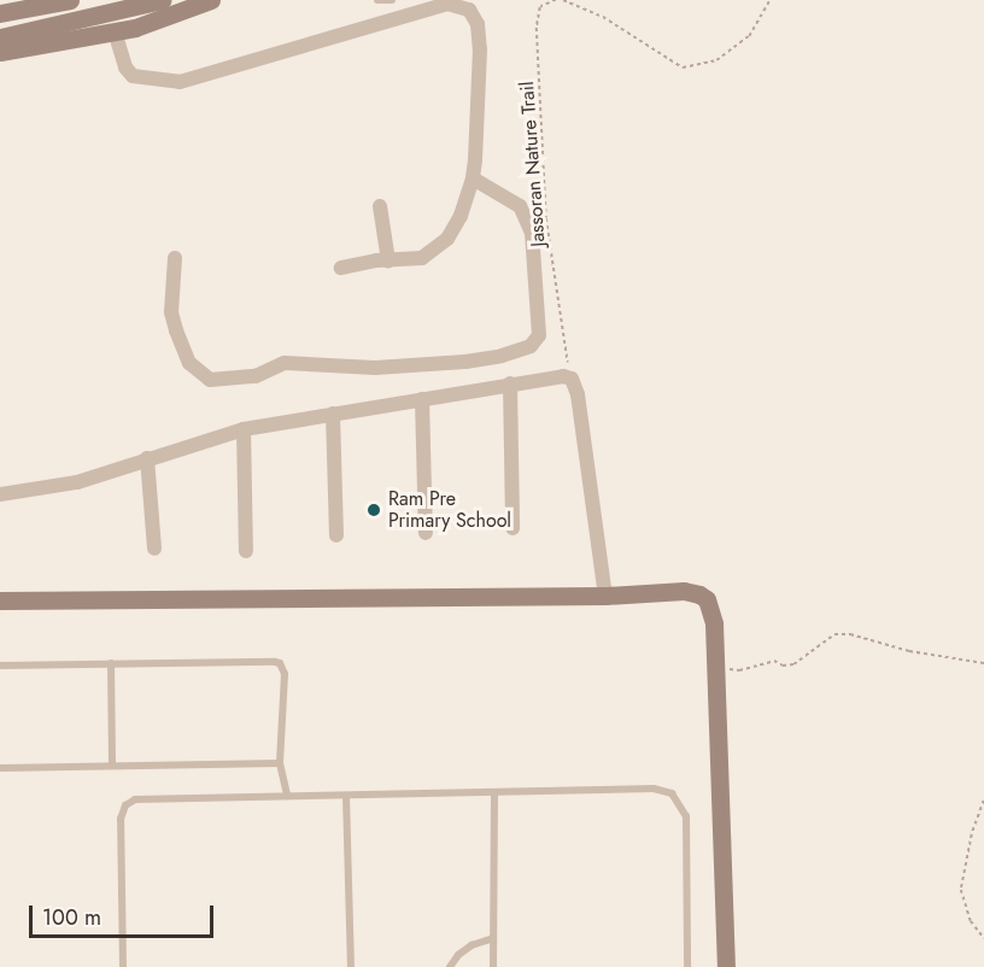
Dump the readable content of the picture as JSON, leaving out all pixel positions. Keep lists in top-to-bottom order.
{
  "streets": {
    "path": ["Jassoran Nature Trail"]
  },
  "places": ["Ram Pre Primary School"],
  "scale_bar": "100 m"
}
